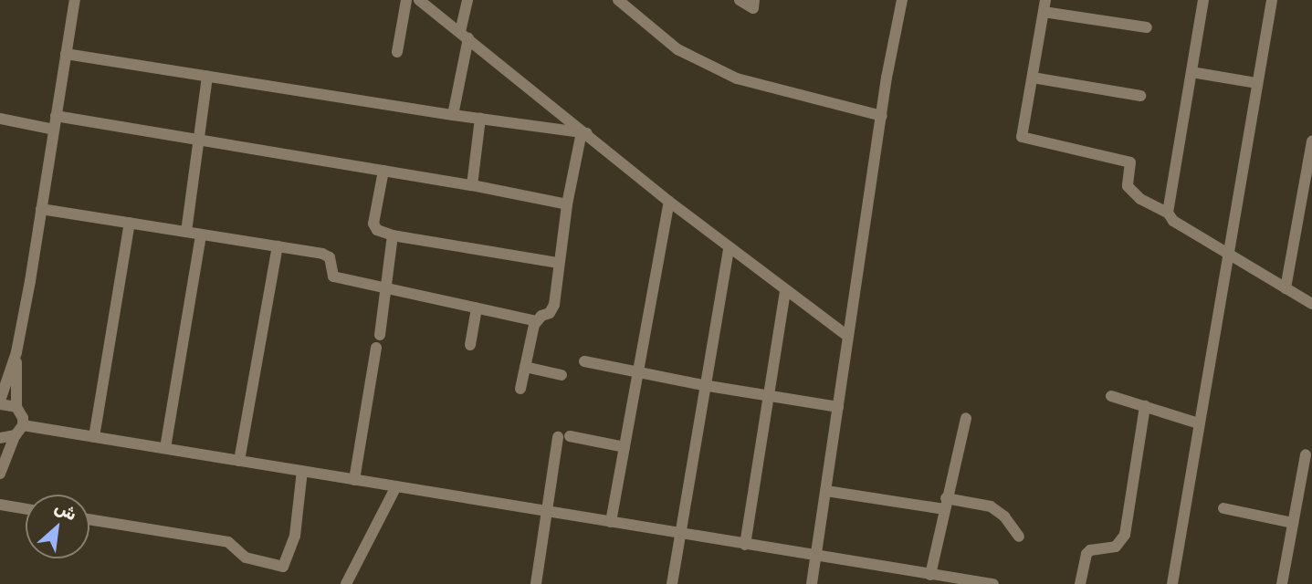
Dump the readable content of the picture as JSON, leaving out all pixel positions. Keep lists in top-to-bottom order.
{
  "north": "top right"
}
